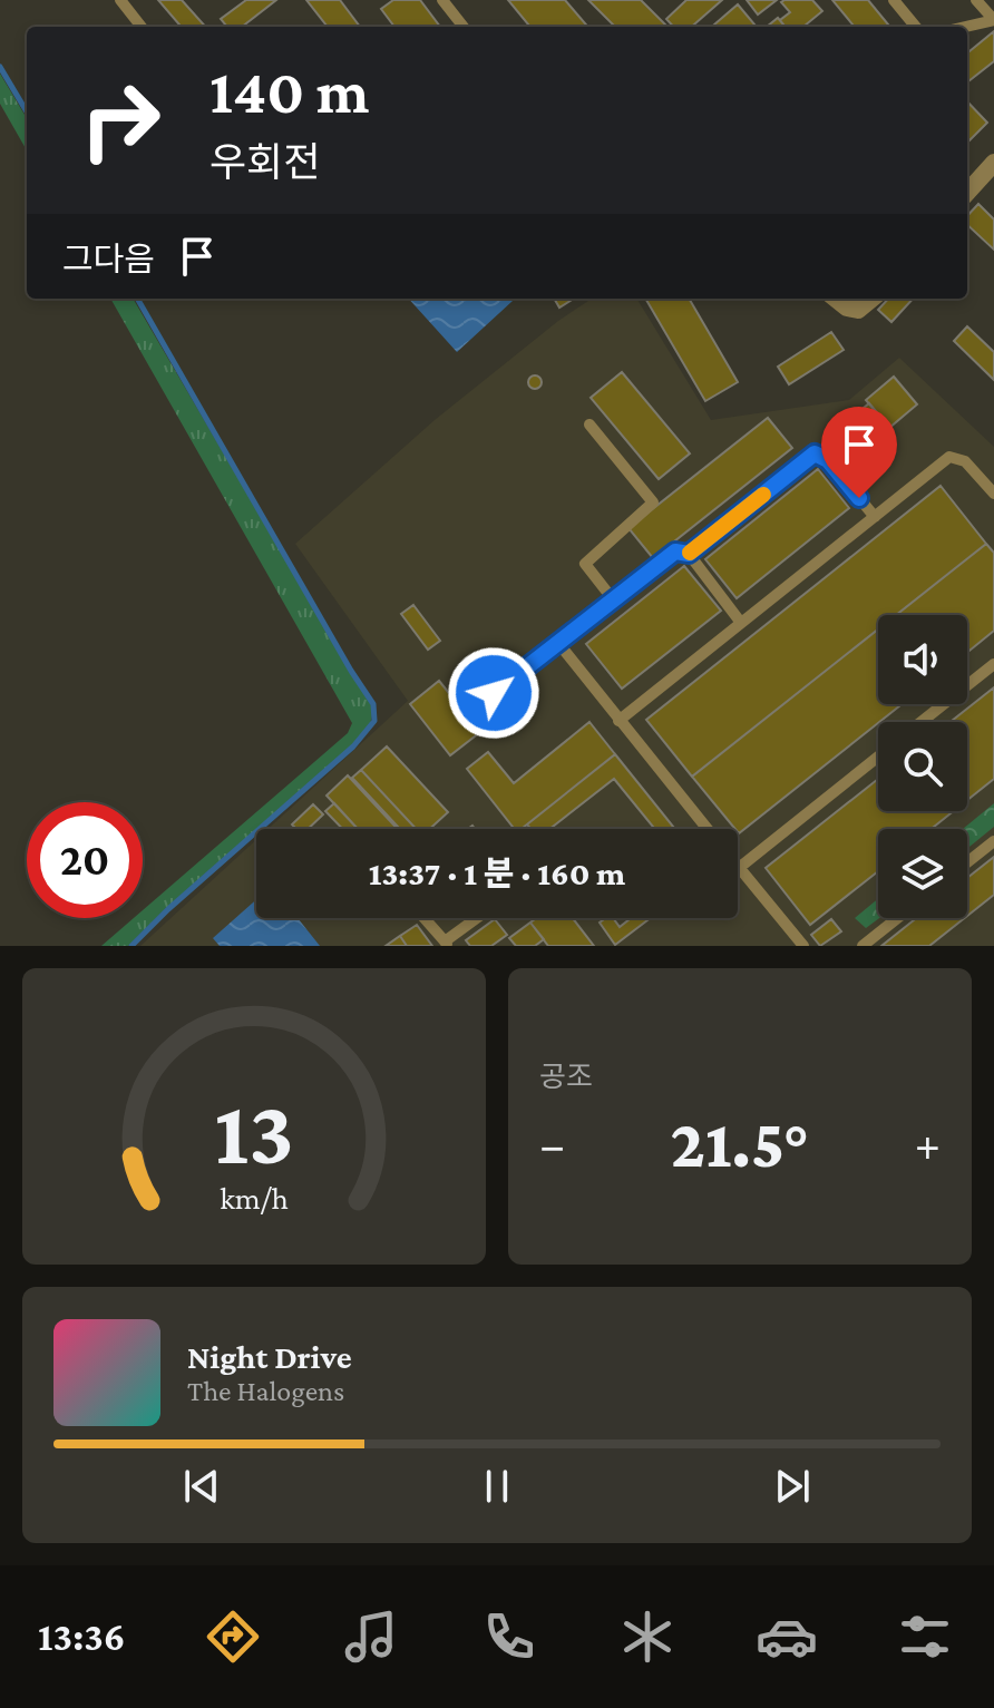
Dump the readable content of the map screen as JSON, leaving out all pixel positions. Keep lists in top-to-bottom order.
{
  "page": {
    "turn": ["140 m", "우회전"],
    "then": "그다음",
    "limit": "20",
    "trip": "13:37 · 1 분 · 160 m",
    "tile": "공조",
    "heat": ["−", "21.5°", "+"],
    "song": ["Night Drive", "The Halogens"],
    "tabs": "13:36",
    "gauge": ["13", "km/h"]
  }
}
